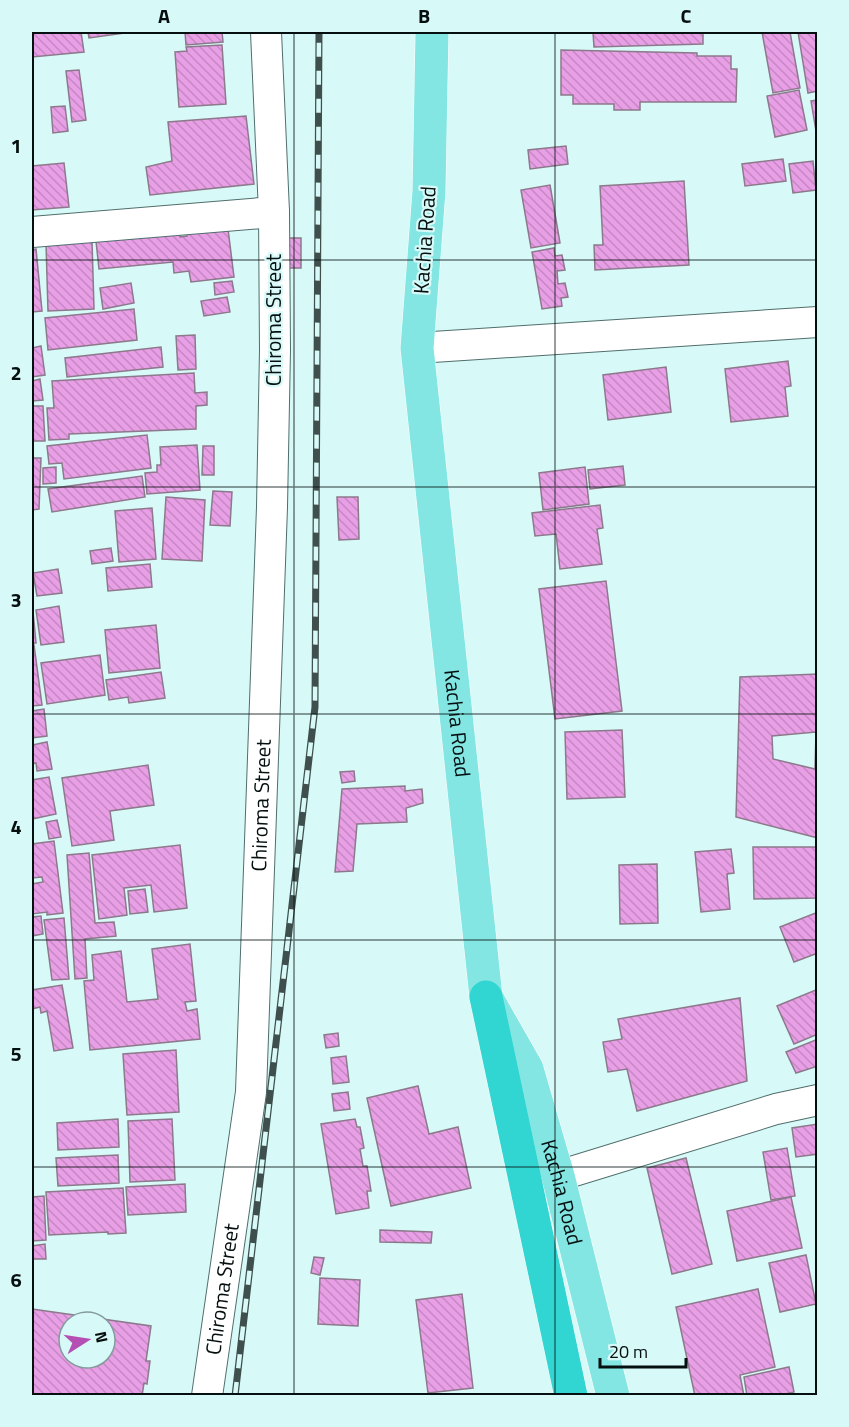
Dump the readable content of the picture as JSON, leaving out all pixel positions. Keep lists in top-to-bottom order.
{
  "streets": {
    "main road": ["Kachia Road"],
    "street": ["Chiroma Street"]
  },
  "scale_bar": "20 m",
  "north": "right",
  "grid": {
    "columns": ["A", "B", "C"],
    "rows": [
      "1",
      "2",
      "3",
      "4",
      "5",
      "6"
    ]
  }
}
